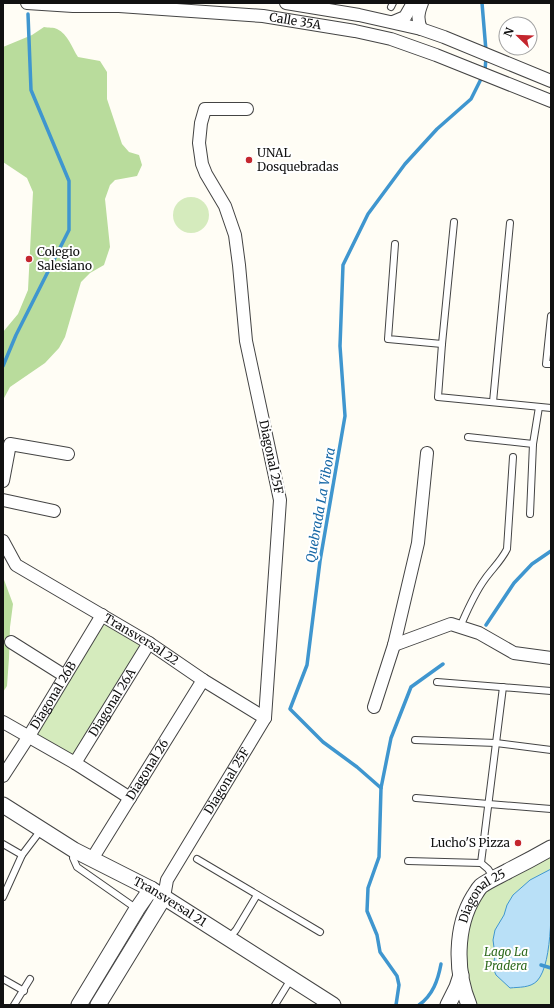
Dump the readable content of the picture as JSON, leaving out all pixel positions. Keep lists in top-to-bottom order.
{
  "streets": {
    "street": [
      "Calle 35A",
      "Diagonal 25F",
      "Transversal 22",
      "Diagonal 26B",
      "Diagonal 26A",
      "Diagonal 26",
      "Diagonal 25",
      "Transversal 21"
    ]
  },
  "crossings": [
    ["Diagonal 25F", "Transversal 22"],
    ["Diagonal 25F", "Transversal 21"],
    ["Transversal 22", "Diagonal 26B"],
    ["Transversal 22", "Diagonal 26A"],
    ["Transversal 22", "Diagonal 26"],
    ["Diagonal 26", "Transversal 21"]
  ],
  "water": ["Quebrada La Vibora"],
  "parks": ["Lago La Pradera"],
  "places": ["UNAL Dosquebradas", "Colegio Salesiano", "Lucho'S Pizza"],
  "north": "top left"
}
